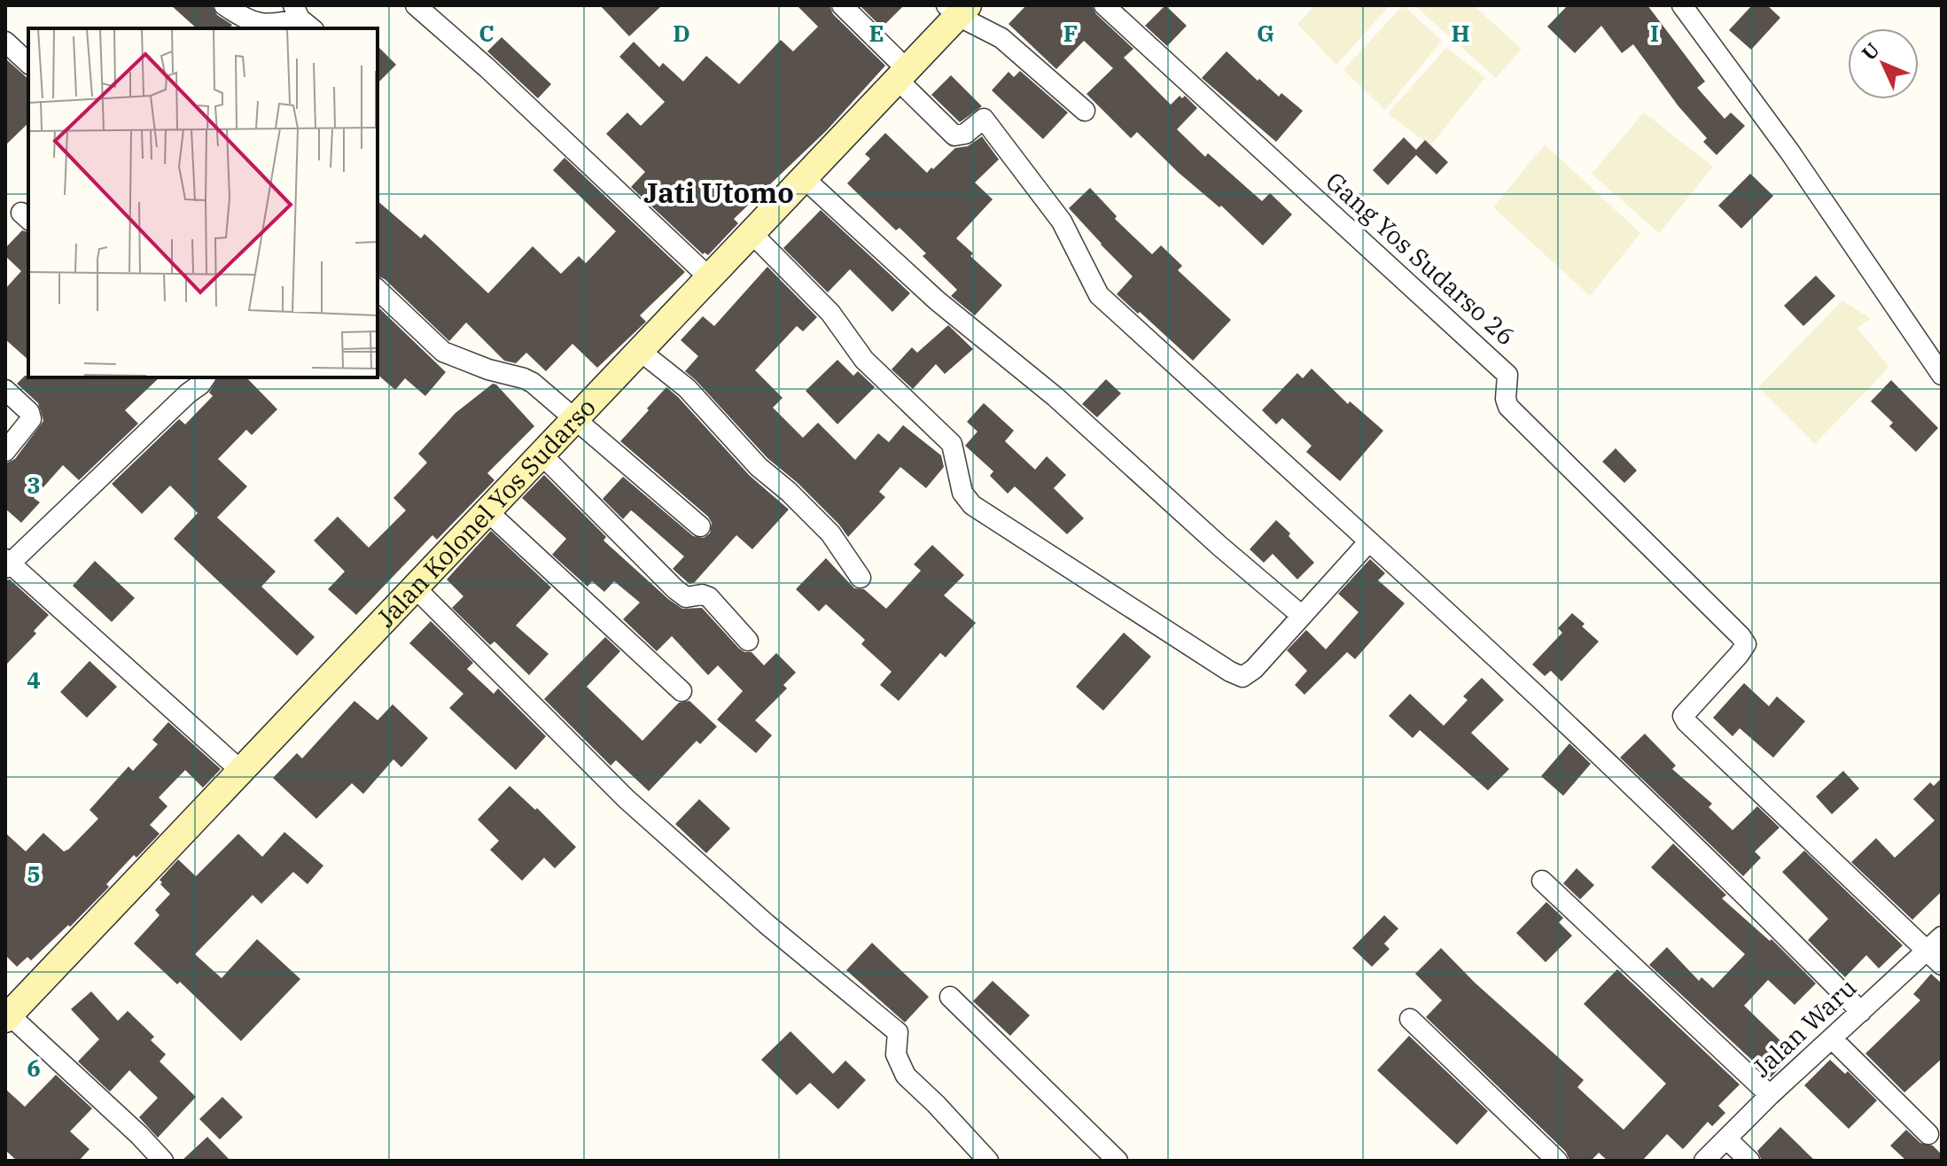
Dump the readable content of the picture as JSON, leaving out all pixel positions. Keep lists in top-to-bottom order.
{
  "streets": {
    "street": ["Gang Yos Sudarso 26", "Jalan Kolonel Yos Sudarso", "Jalan Waru"]
  },
  "crossings": [
    ["Gang Yos Sudarso 26", "Jalan Waru"]
  ],
  "districts": ["Jati Utomo"],
  "north": "top left",
  "grid": {
    "columns": [
      "C",
      "D",
      "E",
      "F",
      "G",
      "H",
      "I"
    ],
    "rows": [
      "3",
      "4",
      "5",
      "6"
    ]
  }
}
